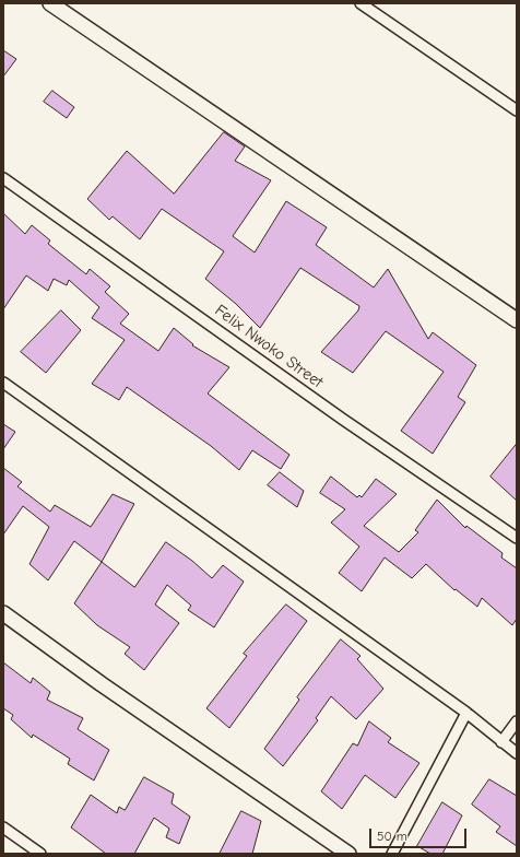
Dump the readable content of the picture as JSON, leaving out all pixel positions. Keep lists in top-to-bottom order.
{
  "streets": {
    "street": ["Felix Nwoko Street"]
  },
  "scale_bar": "50 m"
}
